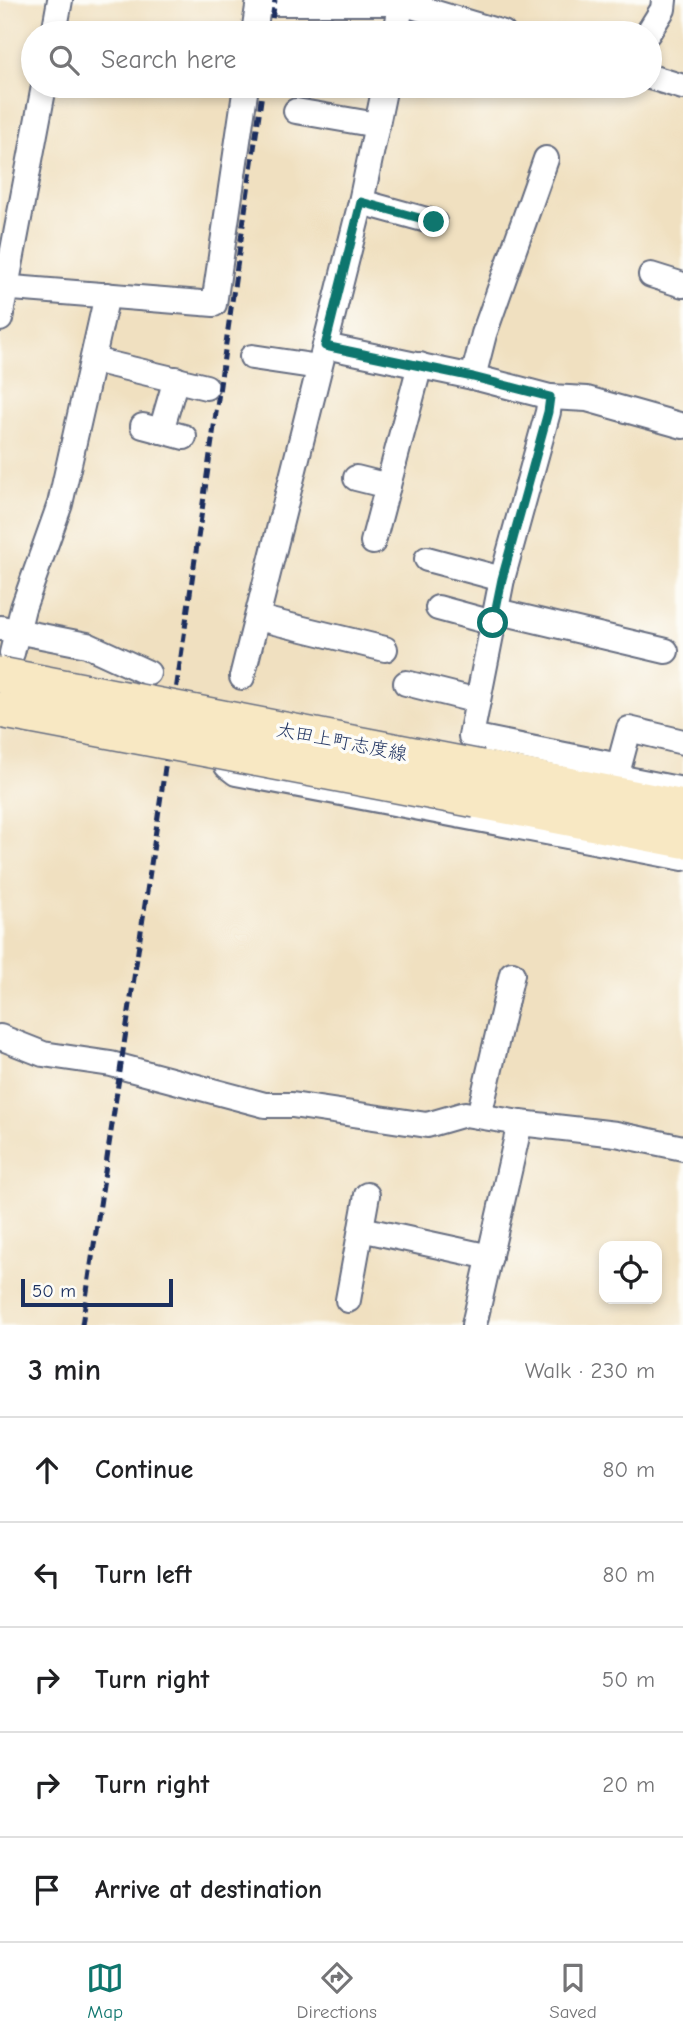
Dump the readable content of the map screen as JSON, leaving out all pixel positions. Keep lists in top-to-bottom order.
{
  "streets": {
    "main road": ["太田上町志度線"]
  },
  "scale_bar": "50 m",
  "page": {
    "search": "Search here",
    "scale": "50 m",
    "heading": ["3 min", "Walk · 230 m"],
    "list": [
      ["Continue", "80 m"],
      ["Turn left", "80 m"],
      ["Turn right", "50 m"],
      ["Turn right", "20 m"],
      "Arrive at destination"
    ],
    "nav": ["Map", "Directions", "Saved"]
  }
}
